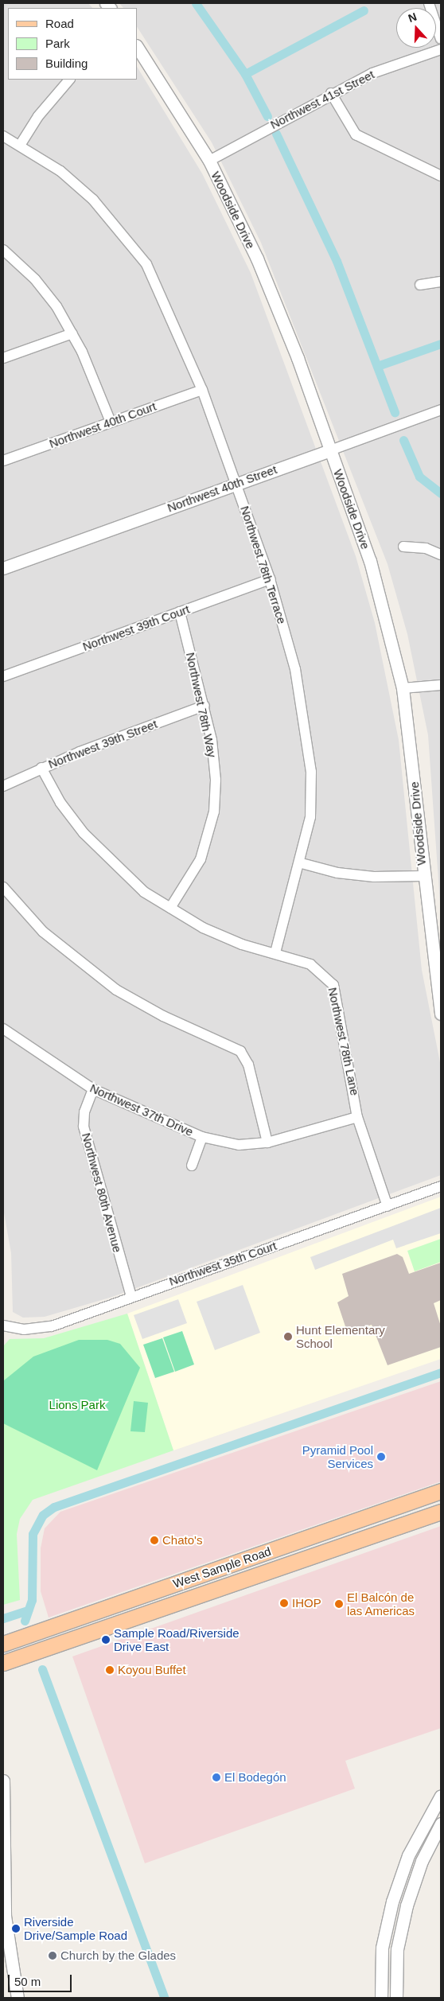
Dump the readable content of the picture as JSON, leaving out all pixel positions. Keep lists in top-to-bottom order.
{
  "streets": {
    "main road": ["West Sample Road"],
    "street": [
      "Northwest 41st Street",
      "Woodside Drive",
      "Northwest 40th Court",
      "Northwest 40th Street",
      "Northwest 78th Terrace",
      "Northwest 39th Court",
      "Northwest 78th Way",
      "Northwest 39th Street",
      "Northwest 78th Lane",
      "Northwest 37th Drive",
      "Northwest 80th Avenue",
      "Northwest 35th Court"
    ]
  },
  "crossings": [
    ["Northwest 41st Street", "Woodside Drive"],
    ["Woodside Drive", "Northwest 40th Street"],
    ["Northwest 40th Court", "Northwest 78th Terrace"],
    ["Northwest 40th Street", "Northwest 78th Terrace"],
    ["Northwest 78th Terrace", "Northwest 39th Court"],
    ["Northwest 78th Terrace", "Northwest 78th Lane"],
    ["Northwest 39th Court", "Northwest 78th Way"],
    ["Northwest 78th Way", "Northwest 39th Street"],
    ["Northwest 78th Way", "Northwest 78th Lane"],
    ["Northwest 39th Street", "Northwest 78th Lane"],
    ["Northwest 78th Lane", "Northwest 37th Drive"],
    ["Northwest 78th Lane", "Northwest 35th Court"],
    ["Northwest 37th Drive", "Northwest 80th Avenue"],
    ["Northwest 80th Avenue", "Northwest 35th Court"]
  ],
  "parks": ["Lions Park"],
  "places": [
    "Hunt Elementary School",
    "Pyramid Pool Services",
    "Chato's",
    "IHOP",
    "El Balcón de las Americas",
    "Sample Road/Riverside Drive East",
    "Koyou Buffet",
    "El Bodegón",
    "Riverside Drive/Sample Road",
    "Church by the Glades"
  ],
  "legend": ["Road", "Park", "Building"],
  "scale_bar": "50 m",
  "north": "top"
}
